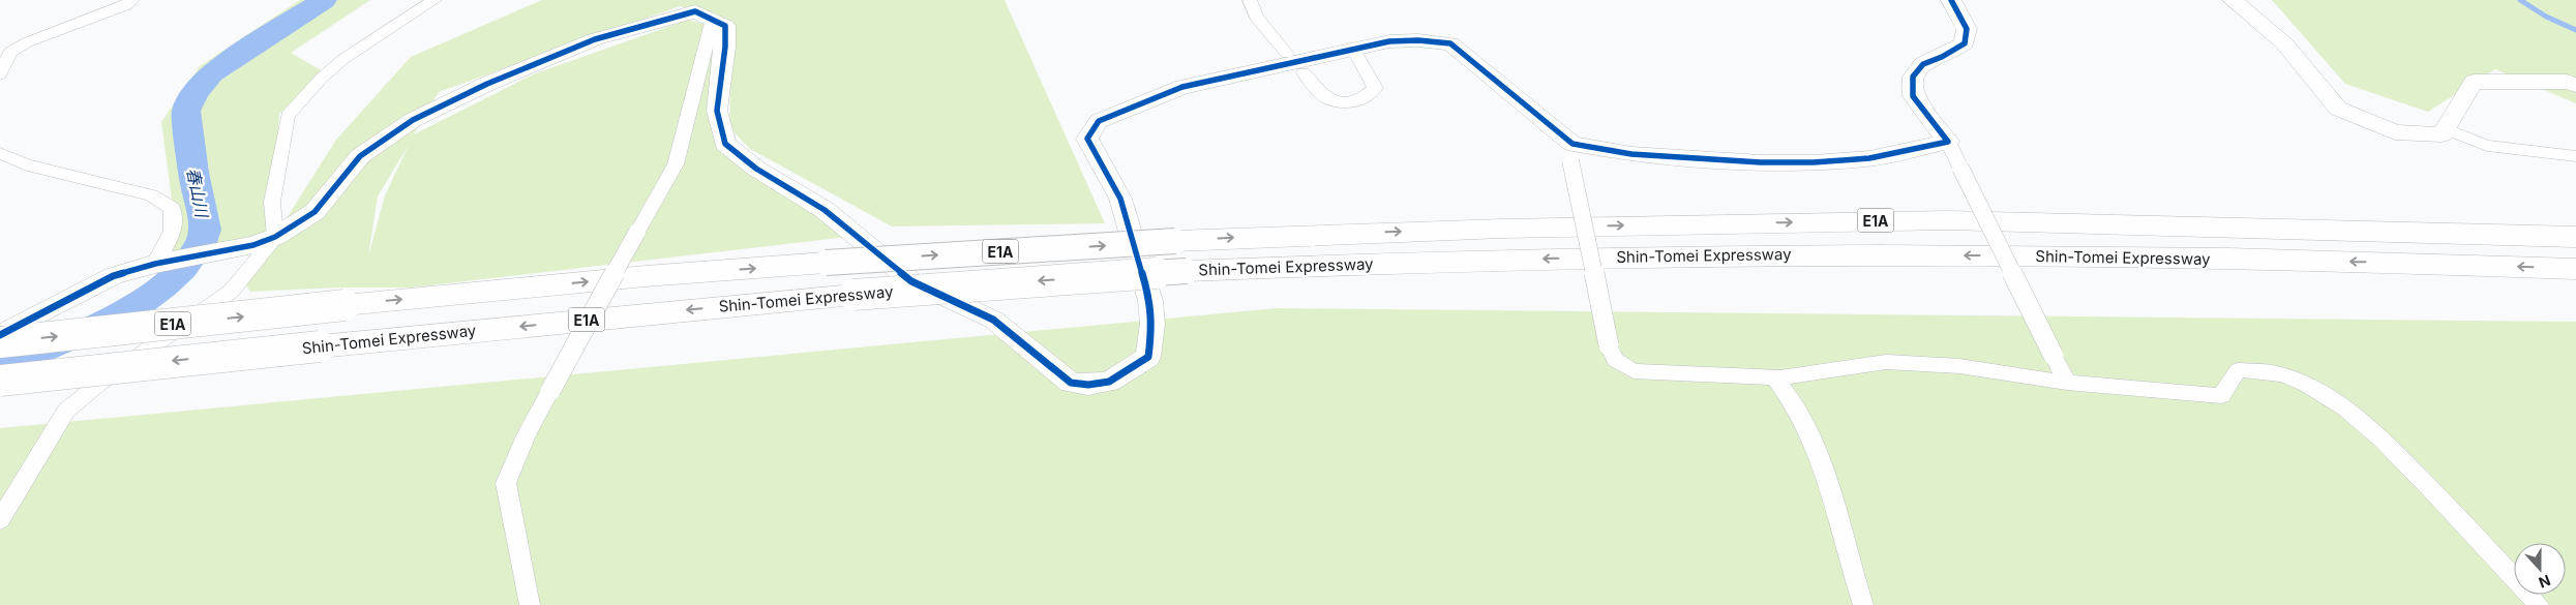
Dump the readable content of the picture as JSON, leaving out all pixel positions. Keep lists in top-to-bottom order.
{
  "streets": {
    "highway": ["E1A", "Shin-Tomei Expressway"]
  },
  "water": ["春山川"],
  "north": "bottom"
}
